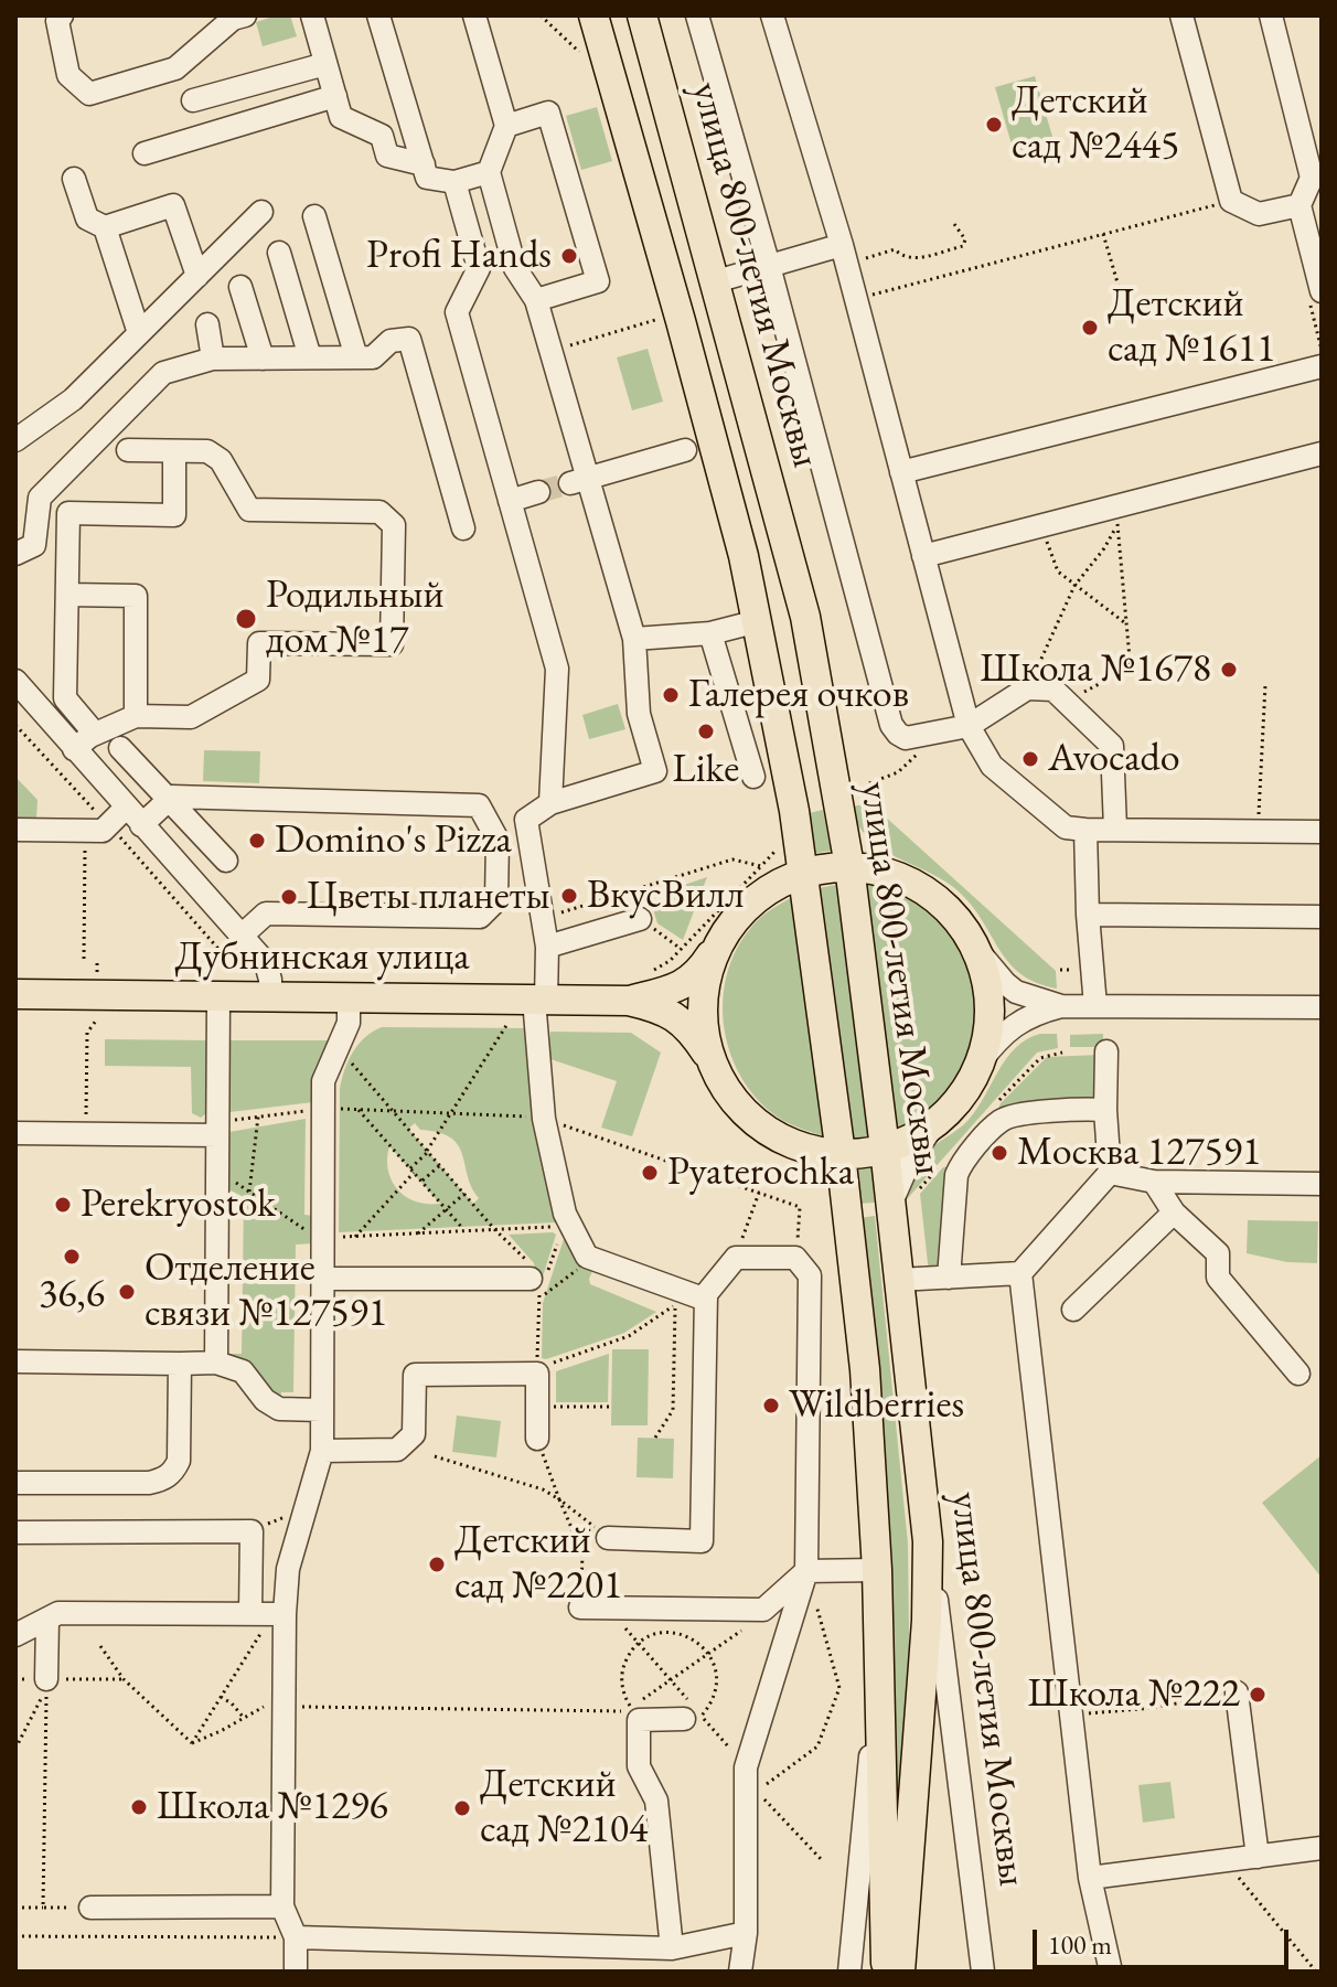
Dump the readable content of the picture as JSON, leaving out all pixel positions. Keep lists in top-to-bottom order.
{
  "streets": {
    "main road": ["улица 800-летия Москвы", "Дубнинская улица"]
  },
  "crossings": [
    ["улица 800-летия Москвы", "Дубнинская улица"]
  ],
  "places": [
    "Детский сад №2445",
    "Profi Hands",
    "Детский сад №1611",
    "Родильный дом №17",
    "Школа №1678",
    "Галерея очков",
    "Like",
    "Avocado",
    "Domino's Pizza",
    "ВкусВилл",
    "Цветы планеты",
    "Москва 127591",
    "Pyaterochka",
    "Perekryostok",
    "36,6",
    "Отделение связи №127591",
    "Wildberries",
    "Детский сад №2201",
    "Школа №222",
    "Школа №1296",
    "Детский сад №2104"
  ],
  "scale_bar": "100 m"
}
